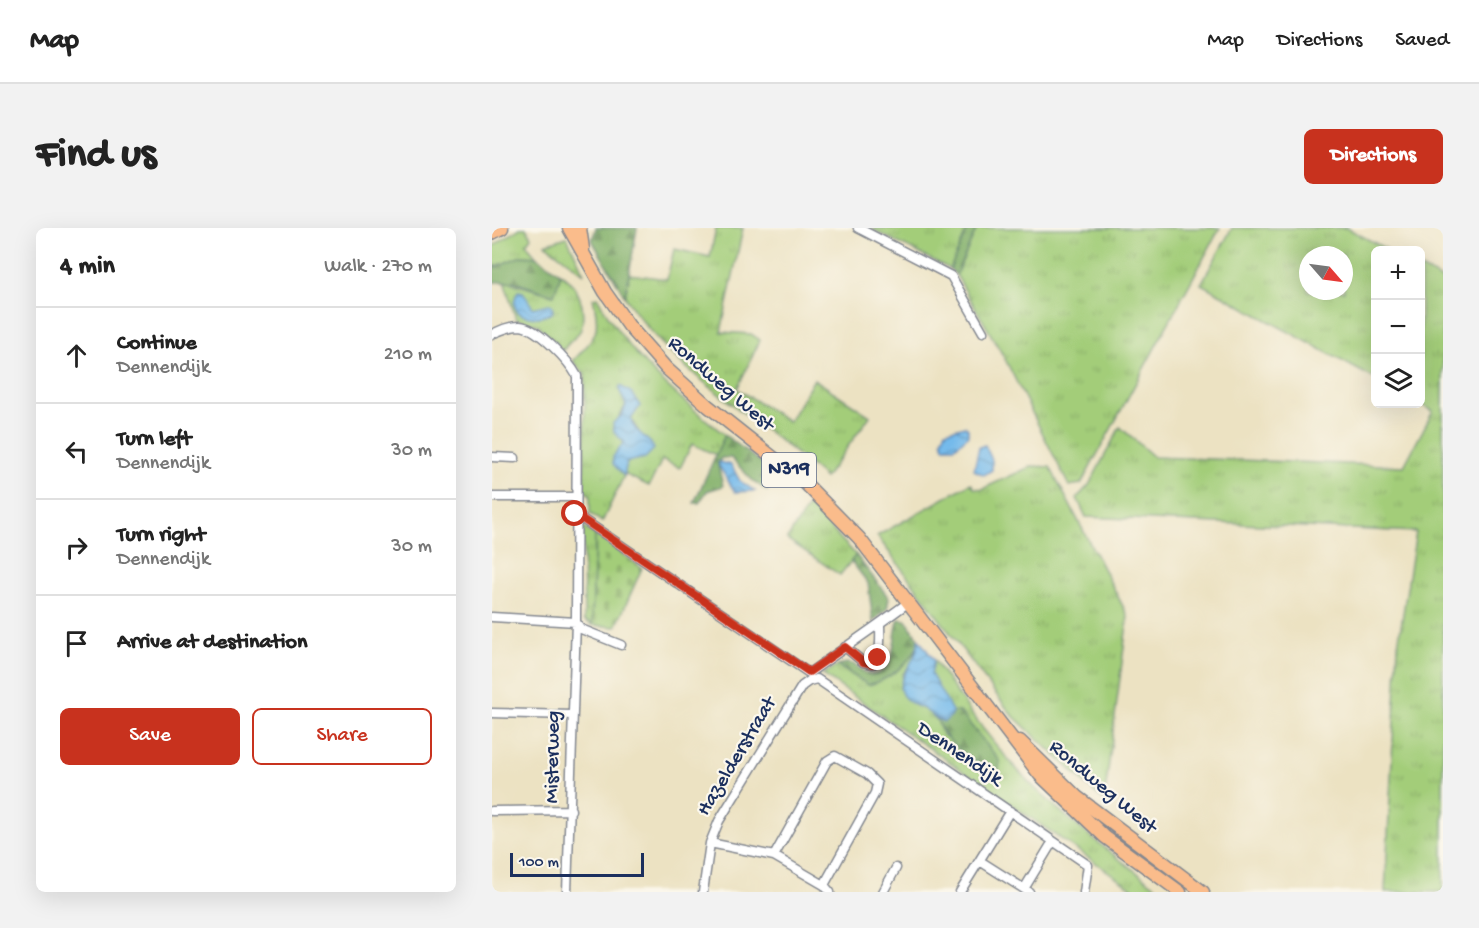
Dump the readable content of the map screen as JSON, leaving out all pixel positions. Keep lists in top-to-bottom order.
{
  "streets": {
    "main road": ["Rondweg West", "N319"],
    "street": ["Dennendijk", "Misterweg", "Hazelderstraat"]
  },
  "crossings": [
    ["Dennendijk", "Hazelderstraat"]
  ],
  "scale_bar": "100 m",
  "north": "bottom right",
  "page": {
    "header": "Map",
    "nav": ["Map", "Directions", "Saved"],
    "buttons": [
      "Directions",
      ["Save", "Share"]
    ],
    "title": "Find us",
    "heading": ["4 min", "Walk · 270 m"],
    "map_buttons": ["+", "−"],
    "list": [
      ["Continue", "Dennendijk", "210 m"],
      ["Turn left", "Dennendijk", "30 m"],
      ["Turn right", "Dennendijk", "30 m"],
      "Arrive at destination"
    ],
    "scale": "100 m"
  }
}
